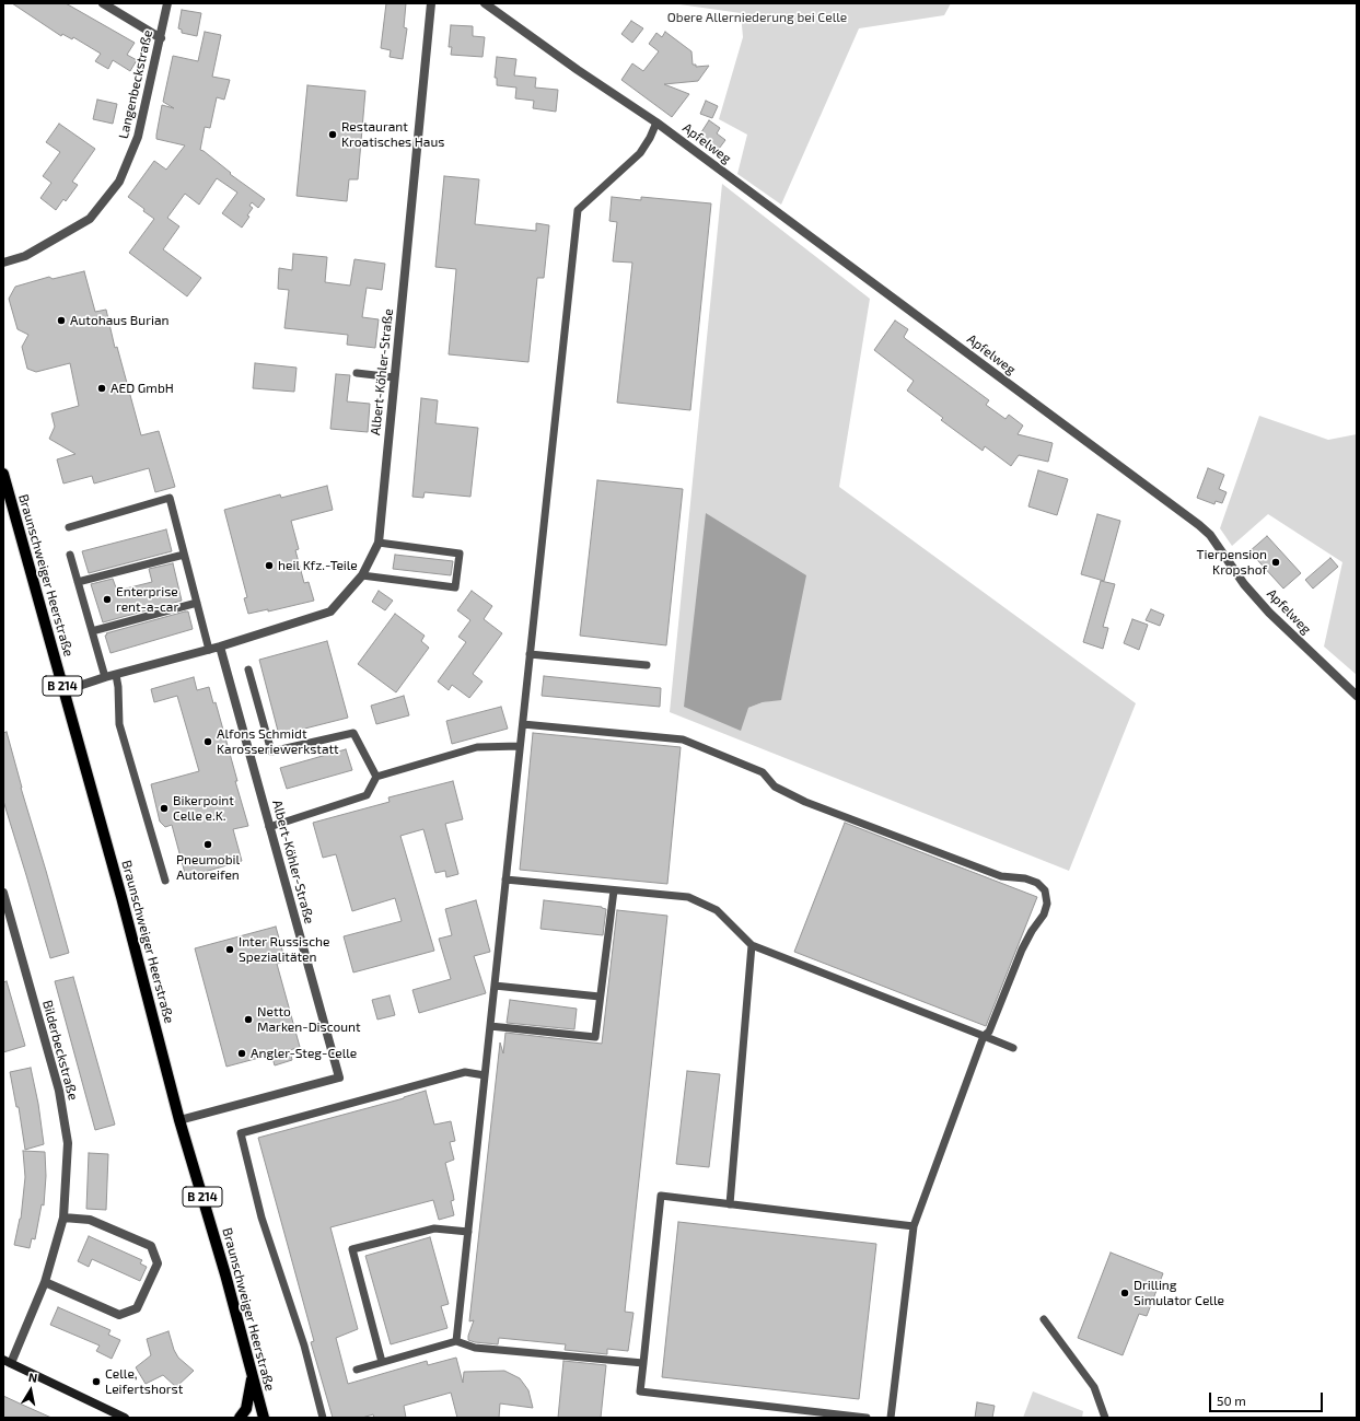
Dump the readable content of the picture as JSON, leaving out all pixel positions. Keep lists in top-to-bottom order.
{
  "streets": {
    "main road": ["Braunschweiger Heerstraße", "B 214"],
    "street": [
      "Langenbeckstraße",
      "Apfelweg",
      "Albert-Köhler-Straße",
      "Bilderbeckstraße"
    ]
  },
  "crossings": [
    ["Albert-Köhler-Straße", "Braunschweiger Heerstraße"]
  ],
  "parks": ["Obere Allerniederung bei Celle"],
  "places": [
    "Restaurant Kroatisches Haus",
    "Autohaus Burian",
    "AED GmbH",
    "Tierpension Kropshof",
    "heil Kfz.-Teile",
    "Enterprise rent-a-car",
    "Alfons Schmidt Karosseriewerkstatt",
    "Bikerpoint Celle e.K.",
    "Pneumobil Autoreifen",
    "Inter Russische Spezialitäten",
    "Netto Marken-Discount",
    "Angler-Steg-Celle",
    "Drilling Simulator Celle",
    "Celle, Leifertshorst"
  ],
  "scale_bar": "50 m",
  "north": "top"
}
